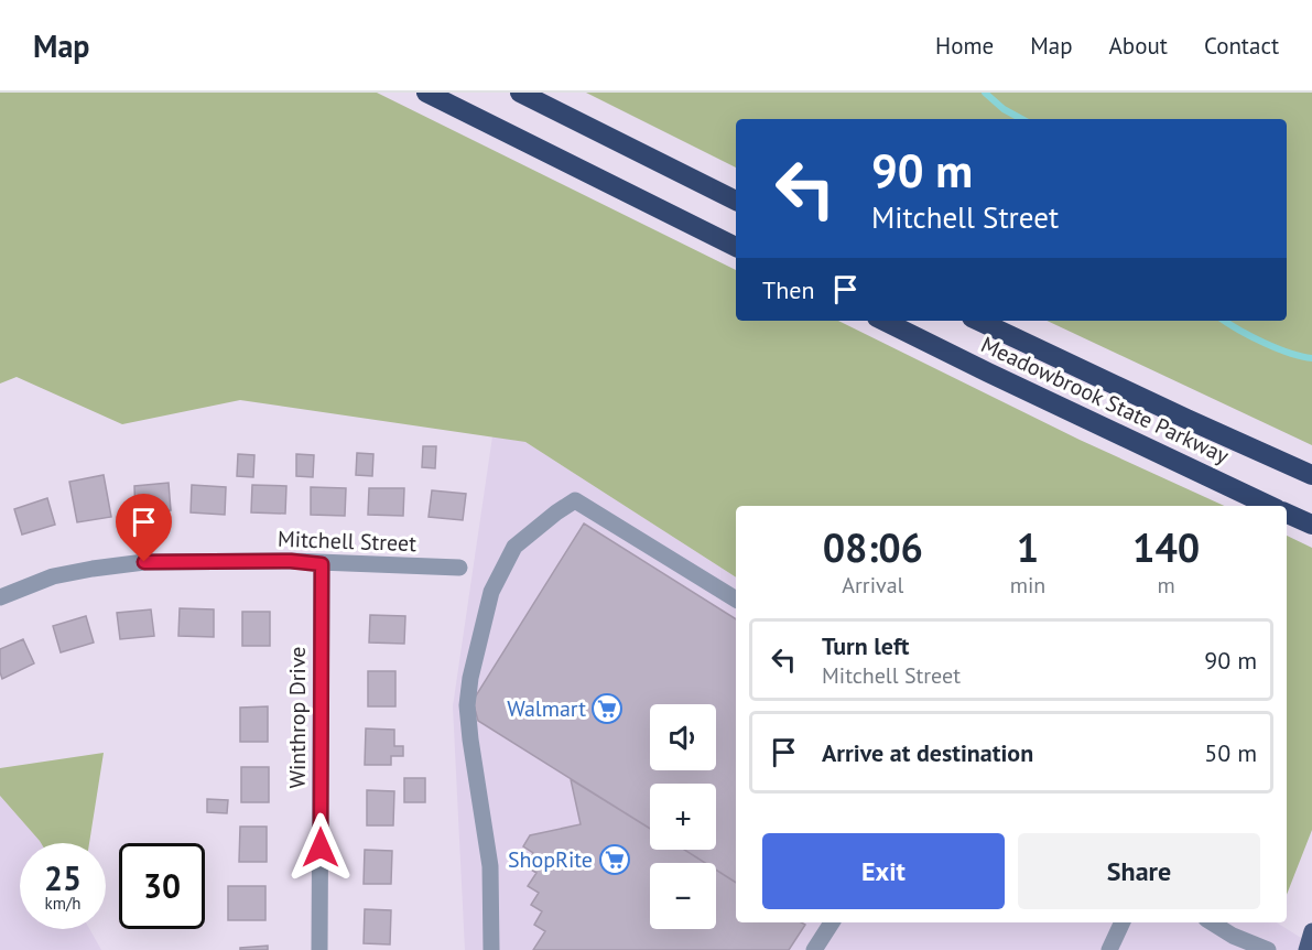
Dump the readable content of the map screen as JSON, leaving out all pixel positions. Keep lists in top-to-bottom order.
{
  "streets": {
    "highway": ["Meadowbrook State Parkway"],
    "street": ["Mitchell Street", "Winthrop Drive"]
  },
  "crossings": [
    ["Mitchell Street", "Winthrop Drive"]
  ],
  "places": {
    "supermarket": ["Walmart", "ShopRite"]
  },
  "page": {
    "header": "Map",
    "nav": [
      "Home",
      "Map",
      "About",
      "Contact"
    ],
    "turn": ["90 m", "Mitchell Street"],
    "then": "Then",
    "eta": [
      "08:06",
      "Arrival",
      "1",
      "min",
      "140",
      "m"
    ],
    "list": [
      {
        "name": "Turn left",
        "note": "Mitchell Street",
        "value": "90 m"
      },
      {
        "name": "Arrive at destination",
        "value": "50 m"
      }
    ],
    "map_buttons": ["+", "−"],
    "buttons": ["Exit", "Share"],
    "speed": "25 km/h",
    "limit": "30"
  }
}
